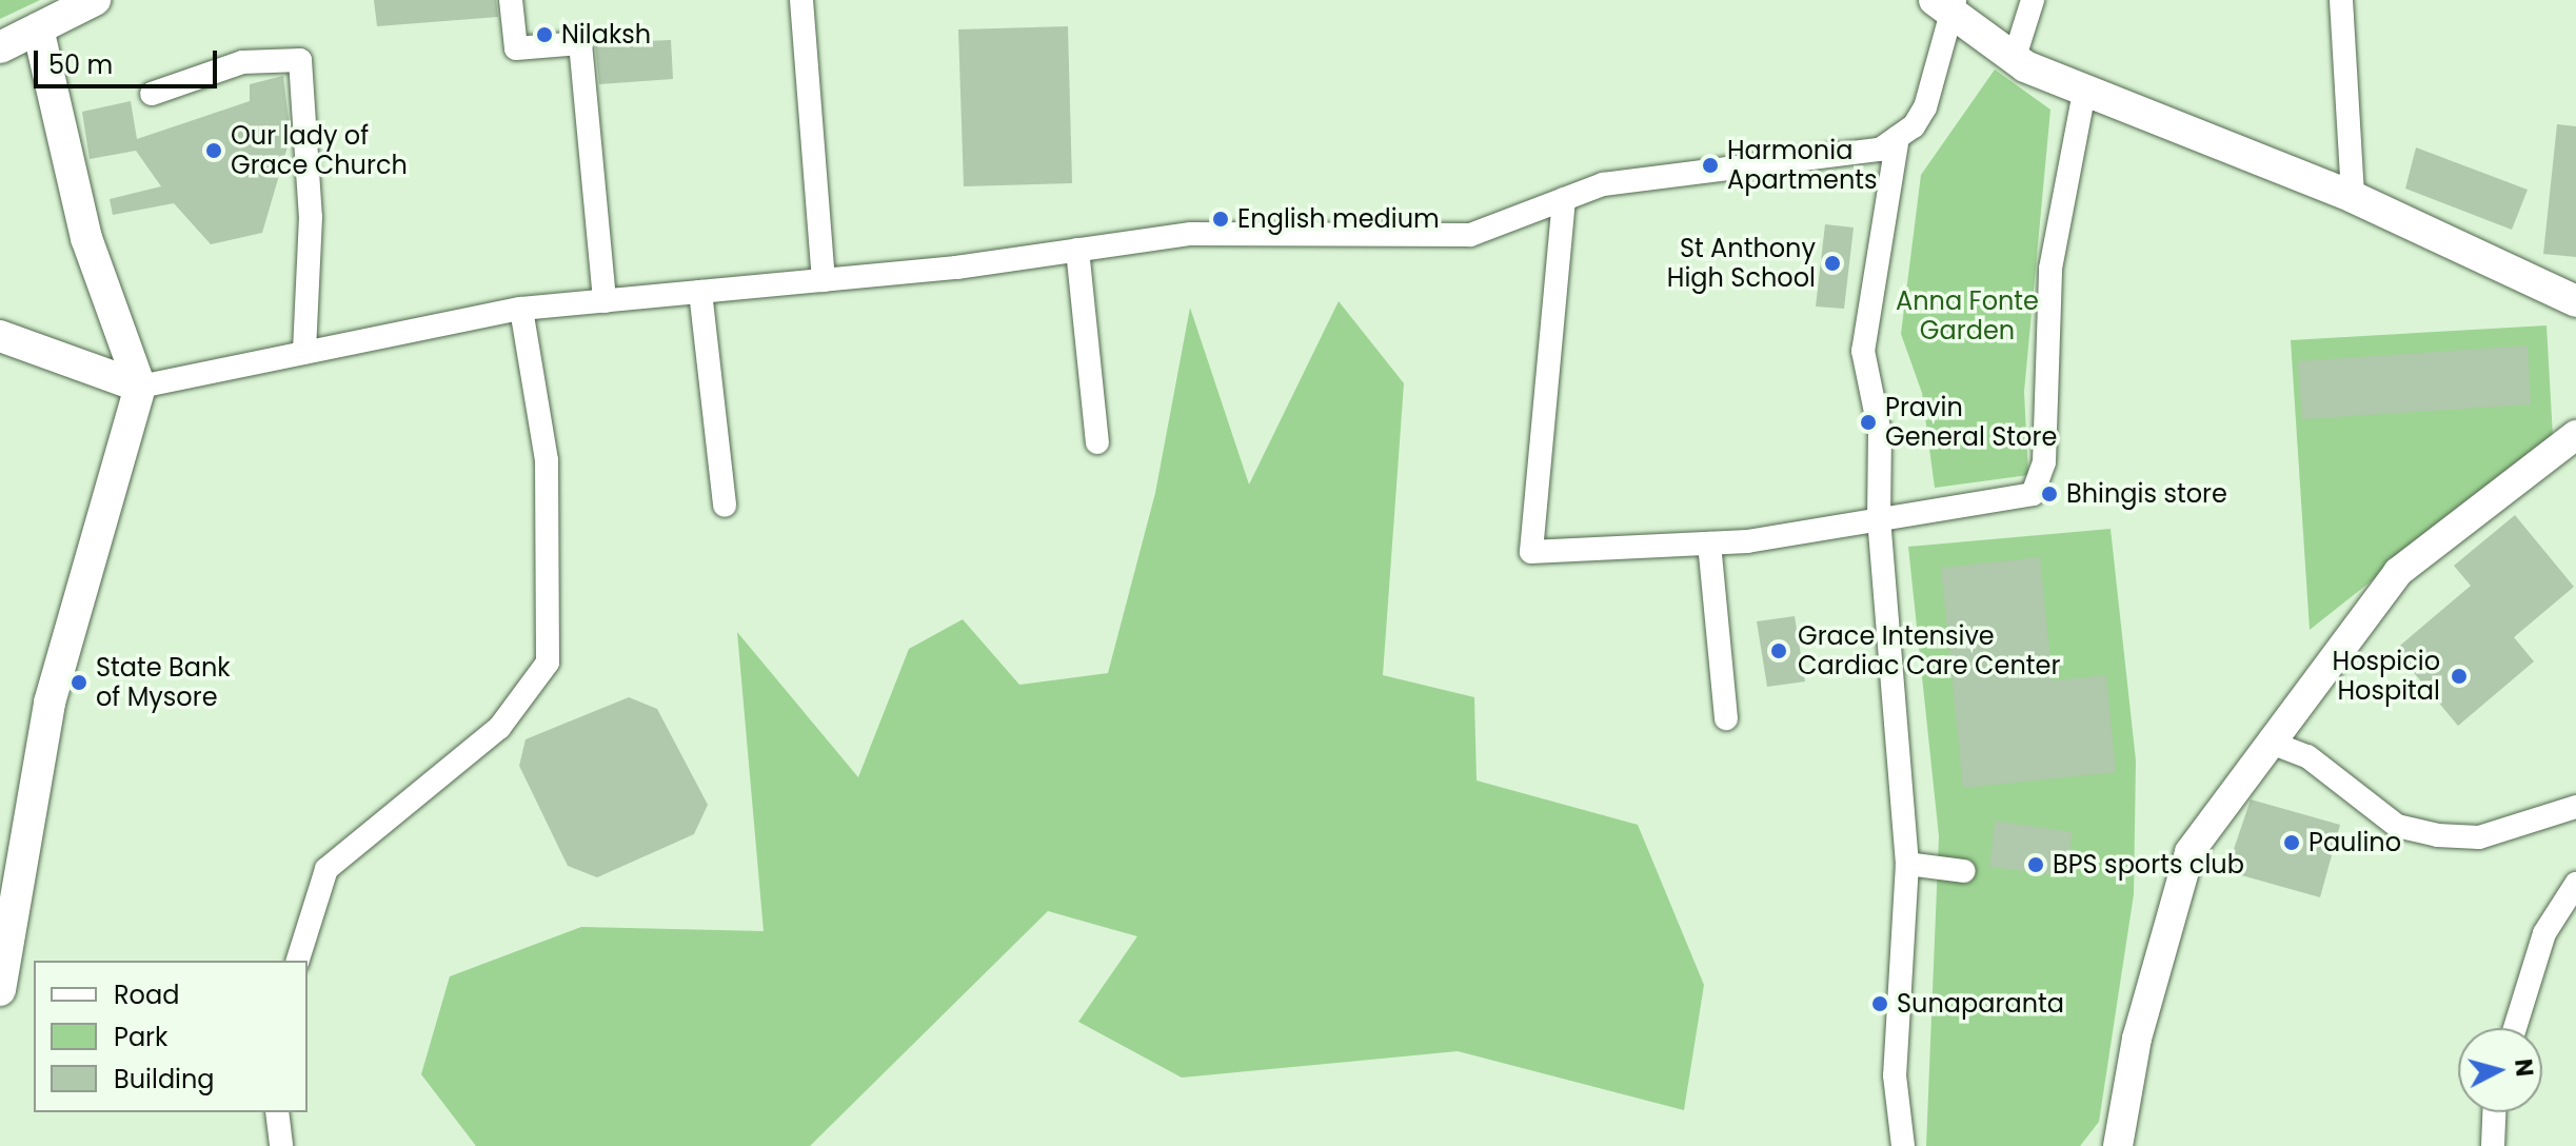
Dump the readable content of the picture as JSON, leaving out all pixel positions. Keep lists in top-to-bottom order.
{
  "parks": ["Anna Fonte Garden"],
  "places": [
    "Nilaksh",
    "Our lady of Grace Church",
    "Harmonia Apartments",
    "English medium",
    "St Anthony High School",
    "Pravin General Store",
    "Bhingis store",
    "Grace Intensive Cardiac Care Center",
    "Hospicio Hospital",
    "State Bank of Mysore",
    "Paulino",
    "BPS sports club",
    "Sunaparanta"
  ],
  "legend": ["Road", "Park", "Building"],
  "scale_bar": "50 m",
  "north": "right"
}
